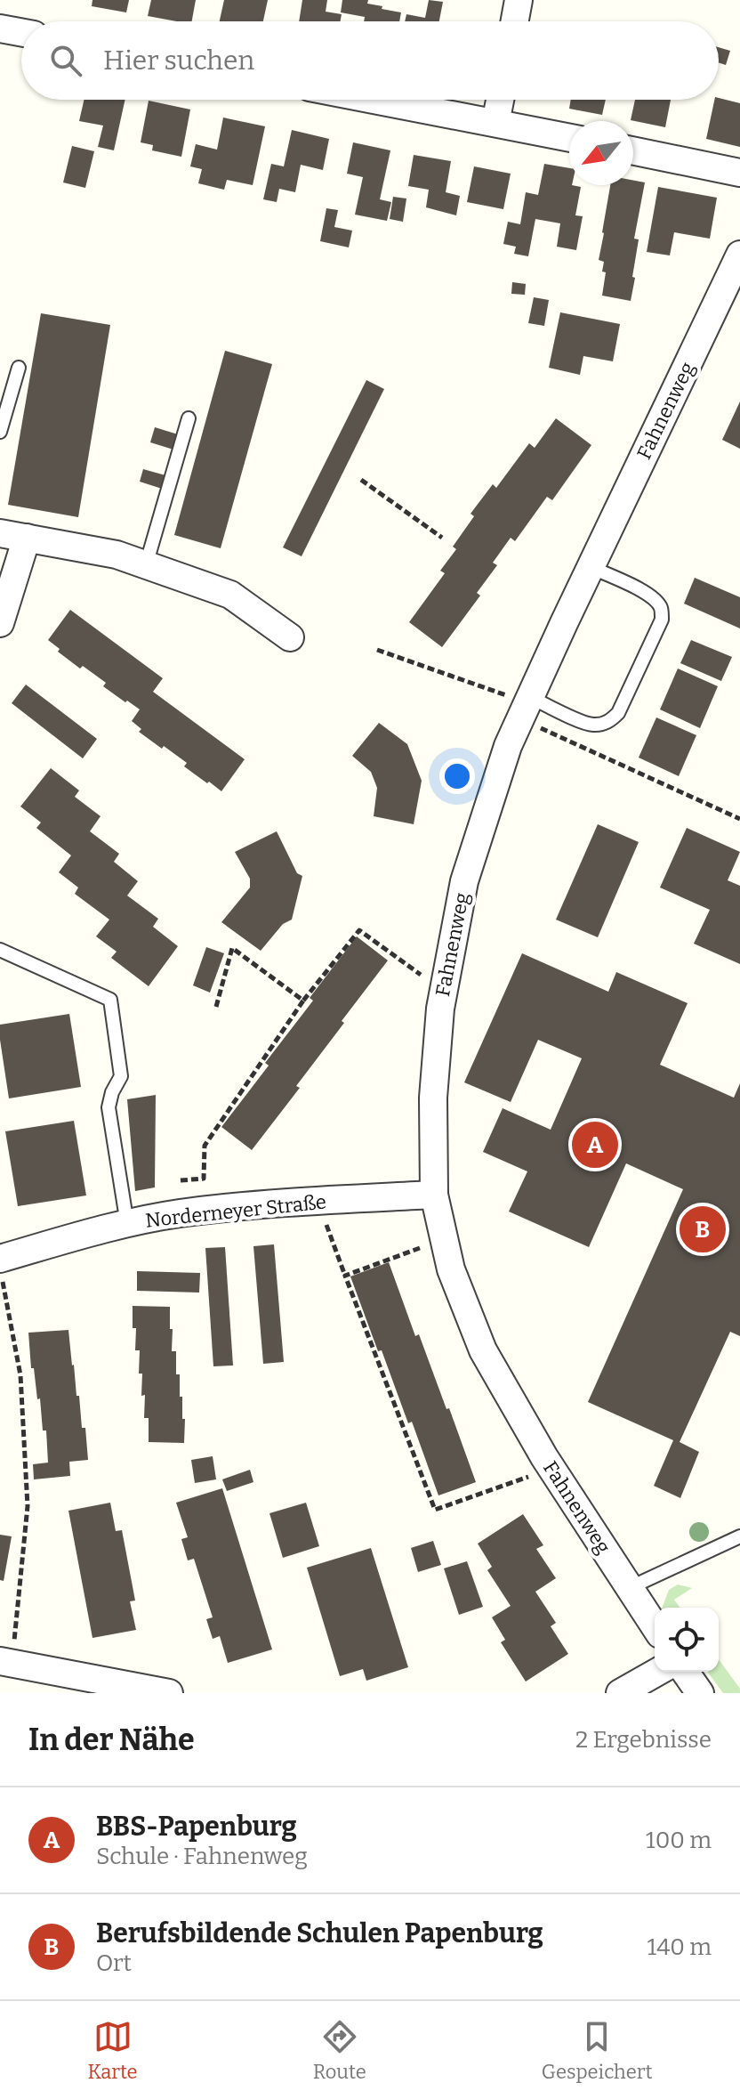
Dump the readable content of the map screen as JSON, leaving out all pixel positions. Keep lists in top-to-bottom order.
{
  "streets": {
    "street": ["Fahnenweg", "Norderneyer Straße"]
  },
  "crossings": [
    ["Fahnenweg", "Norderneyer Straße"]
  ],
  "north": "bottom left",
  "page": {
    "search": "Hier suchen",
    "pins": ["A", "B"],
    "heading": ["In der Nähe", "2 Ergebnisse"],
    "list": [
      {
        "mark": "A",
        "name": "BBS-Papenburg",
        "note": "Schule · Fahnenweg",
        "value": "100 m"
      },
      {
        "mark": "B",
        "name": "Berufsbildende Schulen Papenburg",
        "note": "Ort",
        "value": "140 m"
      }
    ],
    "nav": ["Karte", "Route", "Gespeichert"]
  }
}
